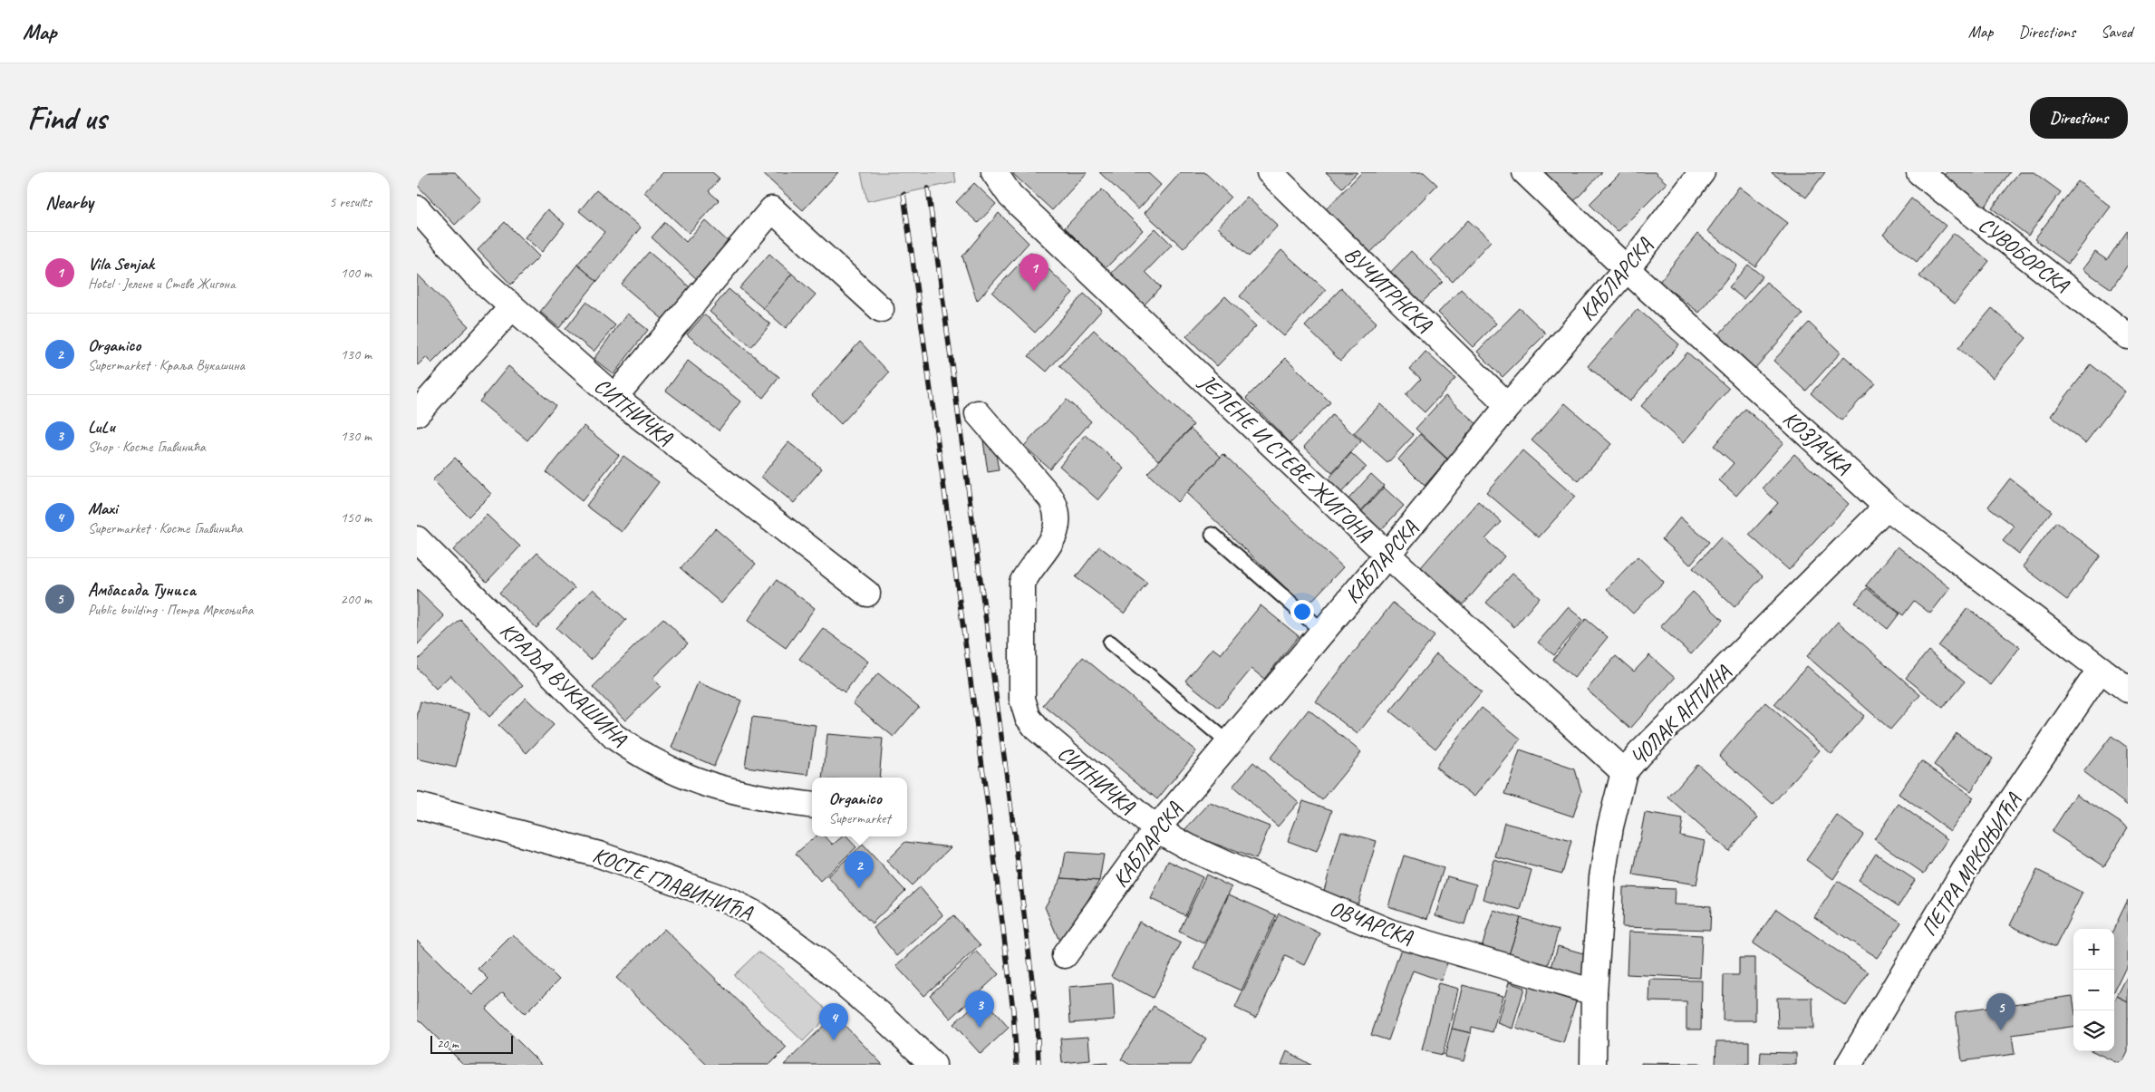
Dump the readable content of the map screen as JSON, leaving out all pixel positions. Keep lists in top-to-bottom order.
{
  "streets": {
    "street": [
      "СУВОБОРСКА",
      "КАБЛАРСКА",
      "ВУЧИТРНСКА",
      "СИТНИЧКА",
      "КОЗЈАЧКА",
      "ЈЕЛЕНЕ И СТЕВЕ ЖИГОНА",
      "КРАЉА ВУКАШИНА",
      "ЧОЛАК АНТИНА",
      "ПЕТРА МРКОЊИЋА",
      "КОСТЕ ГЛАВИНИЋА",
      "ОВЧАРСКА"
    ]
  },
  "crossings": [
    ["КАБЛАРСКА", "ВУЧИТРНСКА"],
    ["КАБЛАРСКА", "СИТНИЧКА"],
    ["КАБЛАРСКА", "КОЗЈАЧКА"],
    ["КАБЛАРСКА", "ЈЕЛЕНЕ И СТЕВЕ ЖИГОНА"],
    ["КАБЛАРСКА", "ОВЧАРСКА"],
    ["СИТНИЧКА", "ОВЧАРСКА"],
    ["КОЗЈАЧКА", "ЧОЛАК АНТИНА"],
    ["КОЗЈАЧКА", "ПЕТРА МРКОЊИЋА"],
    ["ЈЕЛЕНЕ И СТЕВЕ ЖИГОНА", "ЧОЛАК АНТИНА"],
    ["ЧОЛАК АНТИНА", "ОВЧАРСКА"]
  ],
  "scale_bar": "20 m",
  "page": {
    "header": "Map",
    "nav": ["Map", "Directions", "Saved"],
    "buttons": "Directions",
    "title": "Find us",
    "heading": ["Nearby", "5 results"],
    "list": [
      {
        "mark": "1",
        "name": "Vila Senjak",
        "note": "Hotel · Јелене и Стеве Жигона",
        "value": "100 m"
      },
      {
        "mark": "2",
        "name": "Organico",
        "note": "Supermarket · Краља Вукашина",
        "value": "130 m"
      },
      {
        "mark": "3",
        "name": "LuLu",
        "note": "Shop · Косте Главинића",
        "value": "130 m"
      },
      {
        "mark": "4",
        "name": "Maxi",
        "note": "Supermarket · Косте Главинића",
        "value": "150 m"
      },
      {
        "mark": "5",
        "name": "Амбасада Туниса",
        "note": "Public building · Петра Мркоњића",
        "value": "200 m"
      }
    ],
    "pins": [
      "1",
      "2",
      "3",
      "5",
      "4"
    ],
    "popup": ["Organico", "Supermarket"],
    "map_buttons": ["+", "−"],
    "scale": "20 m"
  }
}
